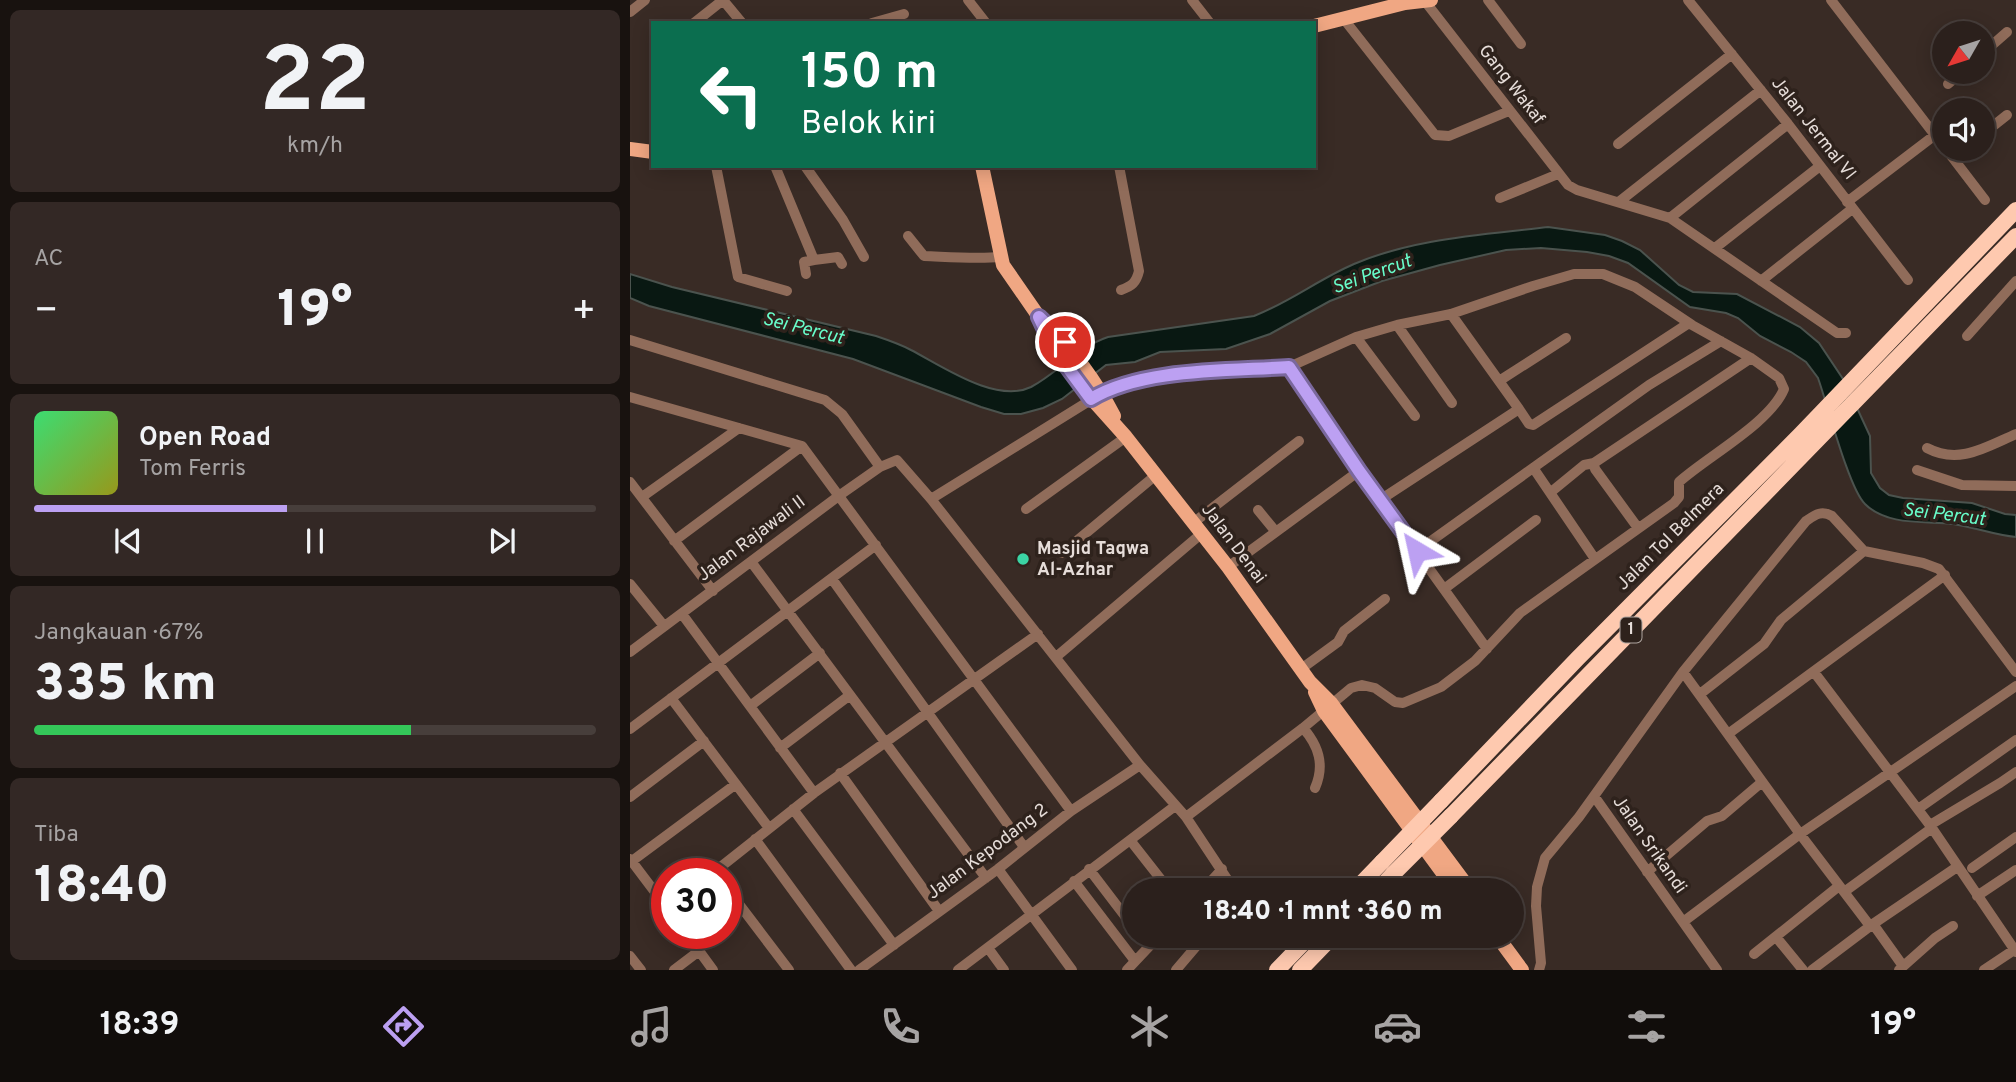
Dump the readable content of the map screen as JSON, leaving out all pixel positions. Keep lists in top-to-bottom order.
{
  "streets": {
    "highway": ["Jalan Tol Belmera", "1"],
    "main road": ["Jalan Denai"],
    "street": [
      "Gang Wakaf",
      "Jalan Jermal VI",
      "Jalan Rajawali II",
      "Jalan Srikandi",
      "Jalan Kepodang 2"
    ]
  },
  "water": ["Sei Percut"],
  "places": ["Masjid Taqwa Al-Azhar"],
  "north": "bottom left",
  "page": {
    "tile": [
      ["22", "km/h"],
      "AC",
      ["Jangkauan · 67%", "335 km"],
      ["Tiba", "18:40"]
    ],
    "turn": ["150 m", "Belok kiri"],
    "heat": ["−", "19°", "+"],
    "song": ["Open Road", "Tom Ferris"],
    "limit": "30",
    "trip": "18:40 · 1 mnt · 360 m",
    "tabs": ["18:39", "19°"]
  }
}
